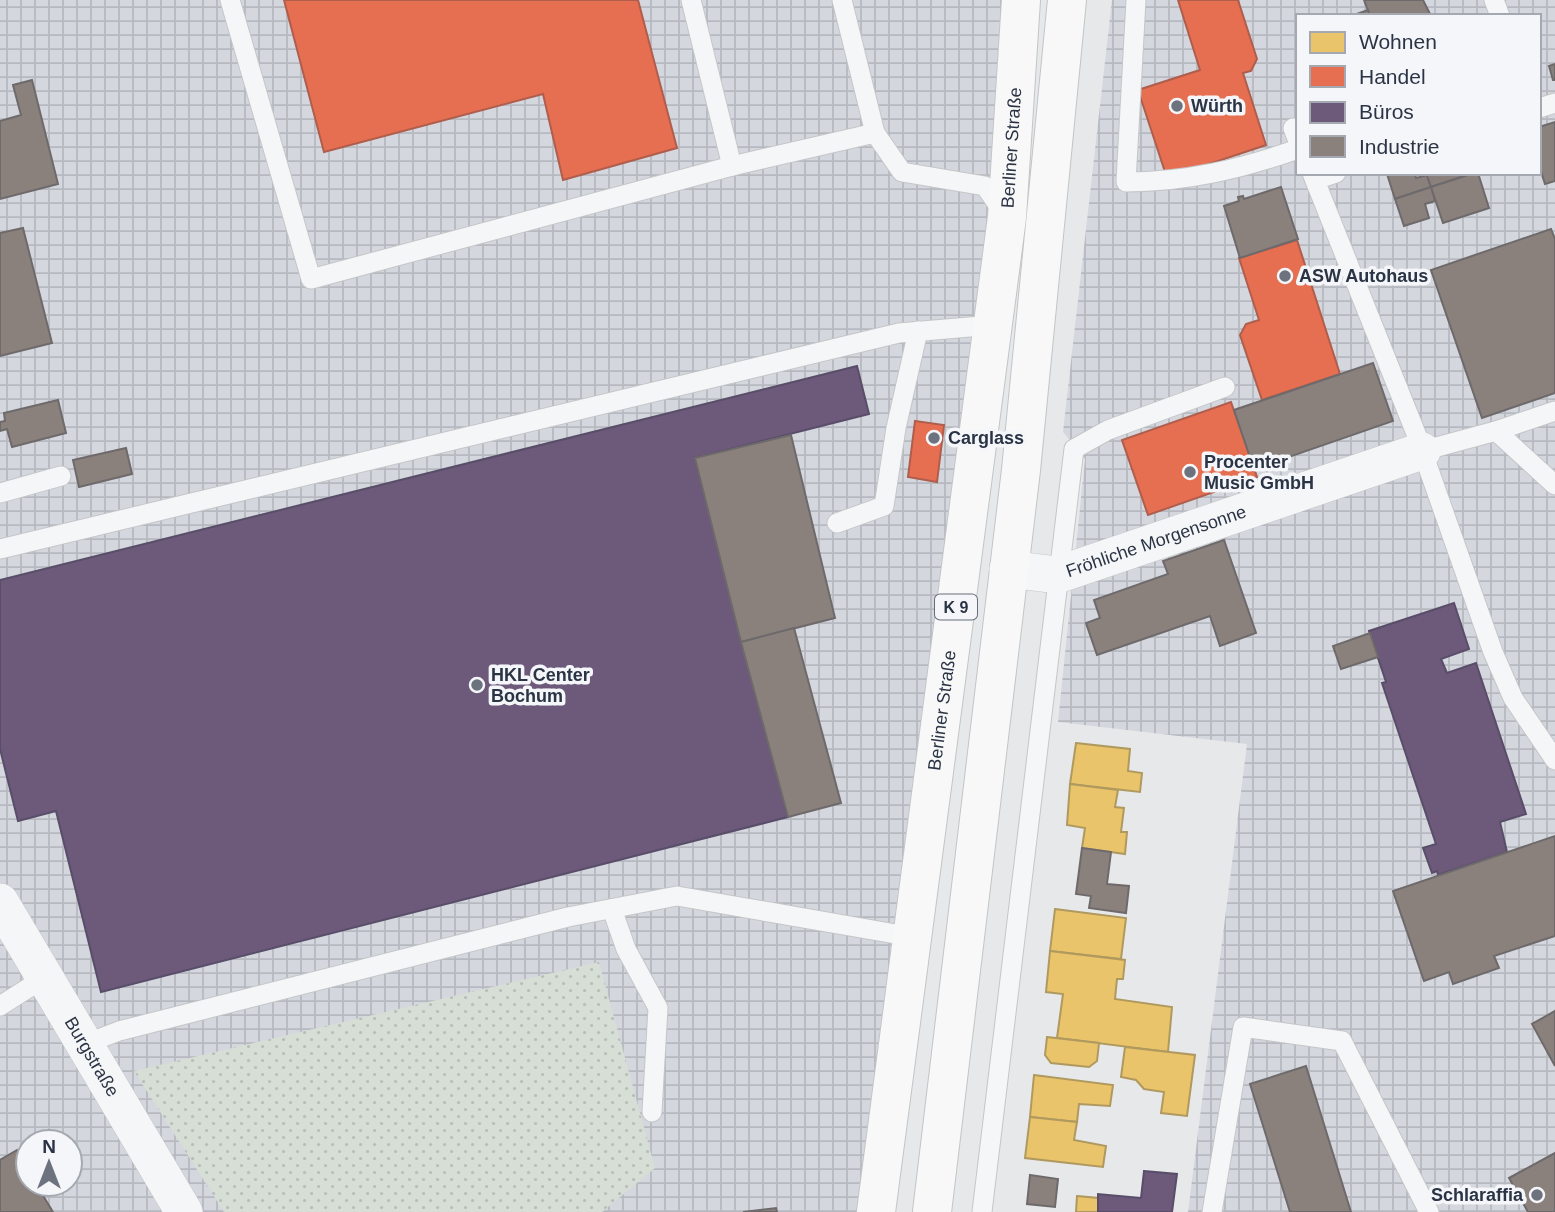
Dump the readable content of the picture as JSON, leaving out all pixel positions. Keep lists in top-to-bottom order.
{
  "streets": {
    "main road": ["Berliner Straße", "K 9"],
    "street": ["Fröhliche Morgensonne", "Burgstraße"]
  },
  "crossings": [
    ["Fröhliche Morgensonne", "K 9"]
  ],
  "places": [
    "Würth",
    "ASW Autohaus",
    "Carglass",
    "Procenter Music GmbH",
    "HKL Center Bochum",
    "Schlaraffia"
  ],
  "legend": [
    "Wohnen",
    "Handel",
    "Büros",
    "Industrie"
  ],
  "north": "top"
}
